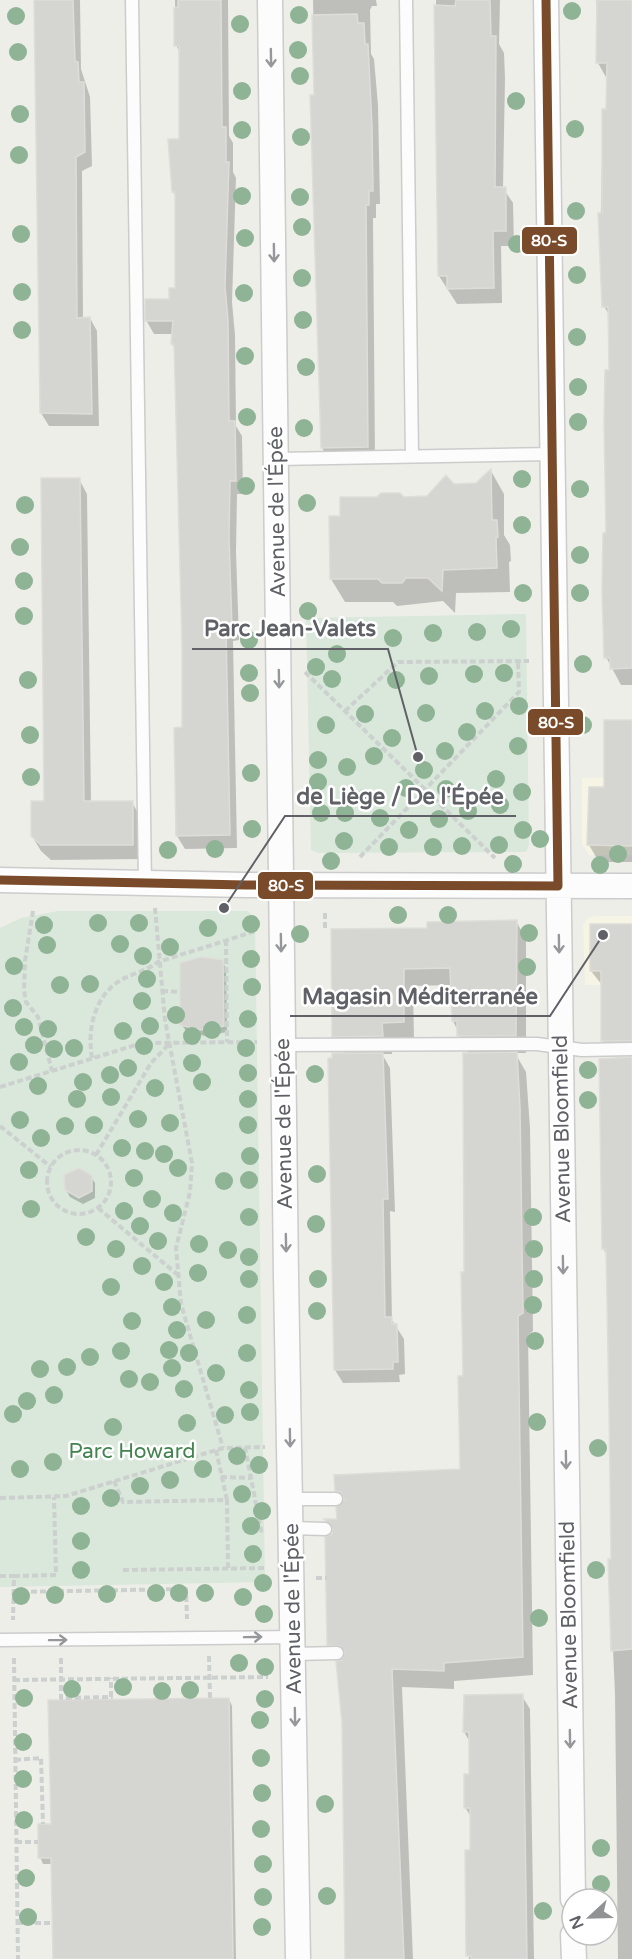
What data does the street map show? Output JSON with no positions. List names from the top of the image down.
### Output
{
  "streets": {
    "street": ["Avenue de l'Épée", "Avenue Bloomfield"]
  },
  "one_way": ["Avenue de l'Épée", "Avenue Bloomfield"],
  "parks": ["Parc Howard"],
  "places": ["Parc Jean-Valets", "de Liège / De l'Épée", "Magasin Méditerranée"],
  "lines": ["transit line 80-S"],
  "north": "left"
}
